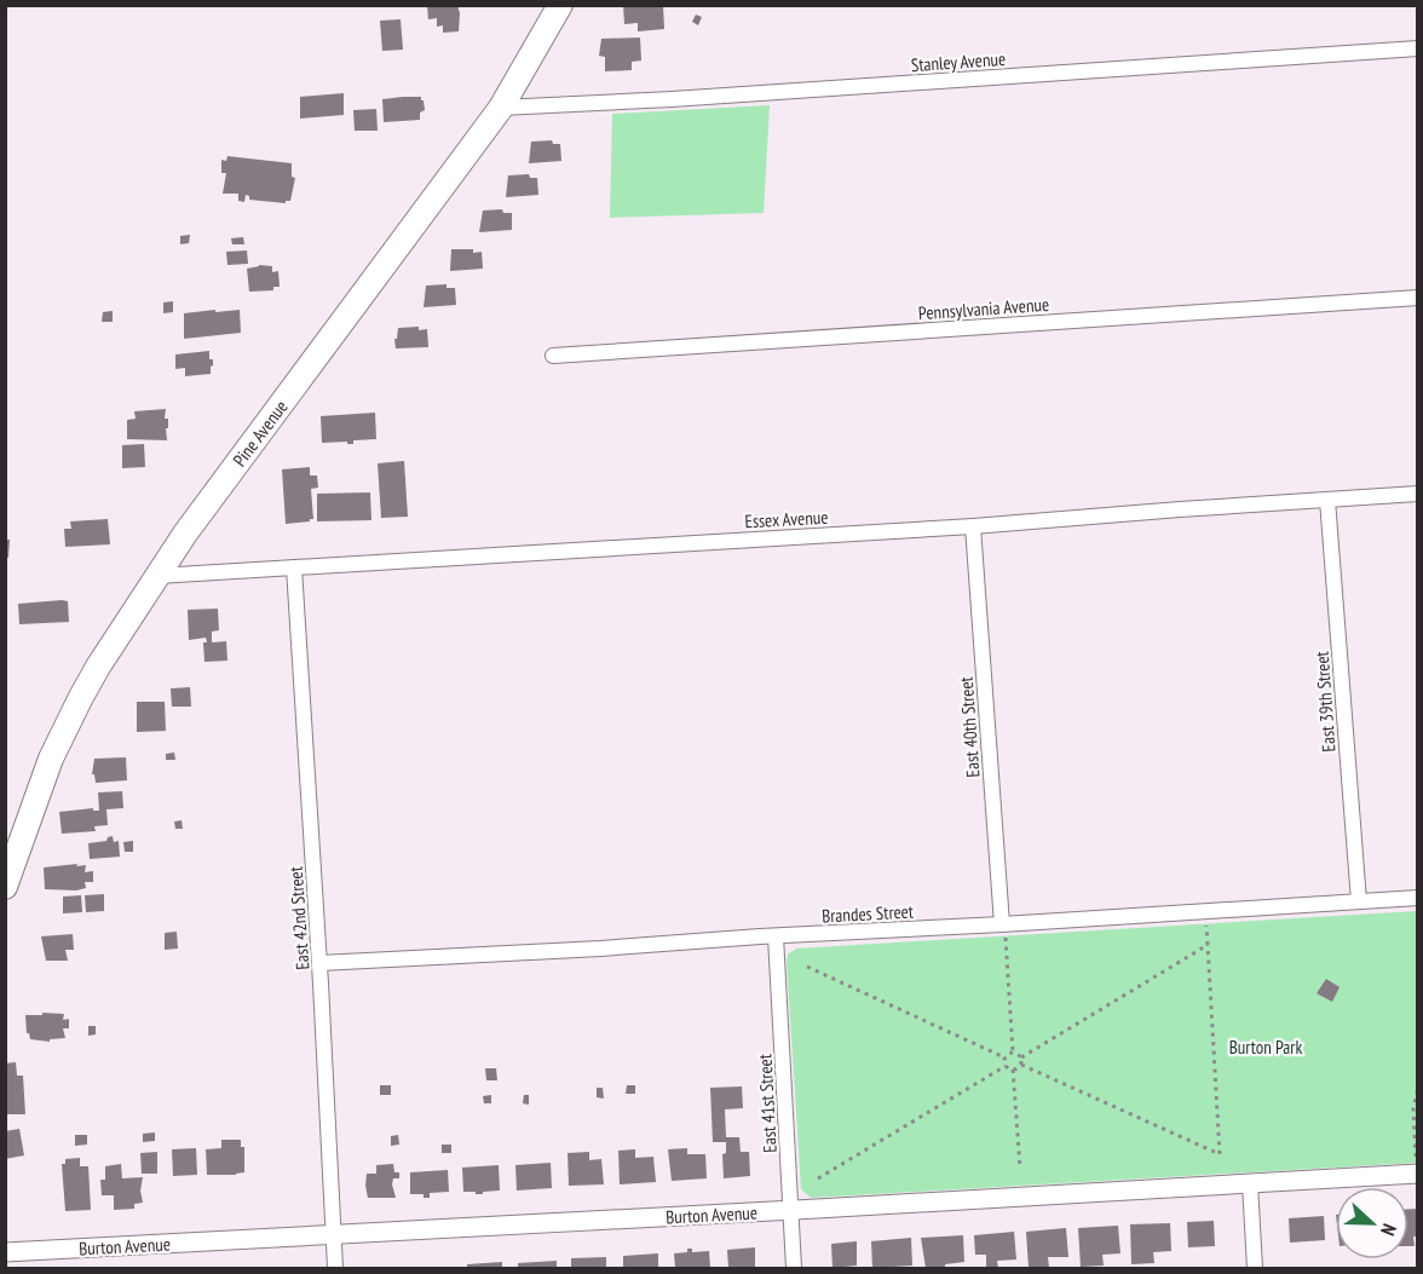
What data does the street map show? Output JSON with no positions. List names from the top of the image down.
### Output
{
  "streets": {
    "main road": ["Pine Avenue"],
    "street": [
      "Stanley Avenue",
      "Pennsylvania Avenue",
      "Essex Avenue",
      "East 39th Street",
      "East 40th Street",
      "Brandes Street",
      "East 42nd Street",
      "East 41st Street",
      "Burton Avenue"
    ]
  },
  "crossings": [
    ["Stanley Avenue", "Pine Avenue"],
    ["Pine Avenue", "Essex Avenue"],
    ["Essex Avenue", "East 39th Street"],
    ["Essex Avenue", "East 40th Street"],
    ["Essex Avenue", "East 42nd Street"],
    ["East 39th Street", "Brandes Street"],
    ["East 40th Street", "Brandes Street"],
    ["Brandes Street", "East 42nd Street"],
    ["Brandes Street", "East 41st Street"],
    ["East 42nd Street", "Burton Avenue"],
    ["East 41st Street", "Burton Avenue"]
  ],
  "parks": ["Burton Park"],
  "north": "right"
}
